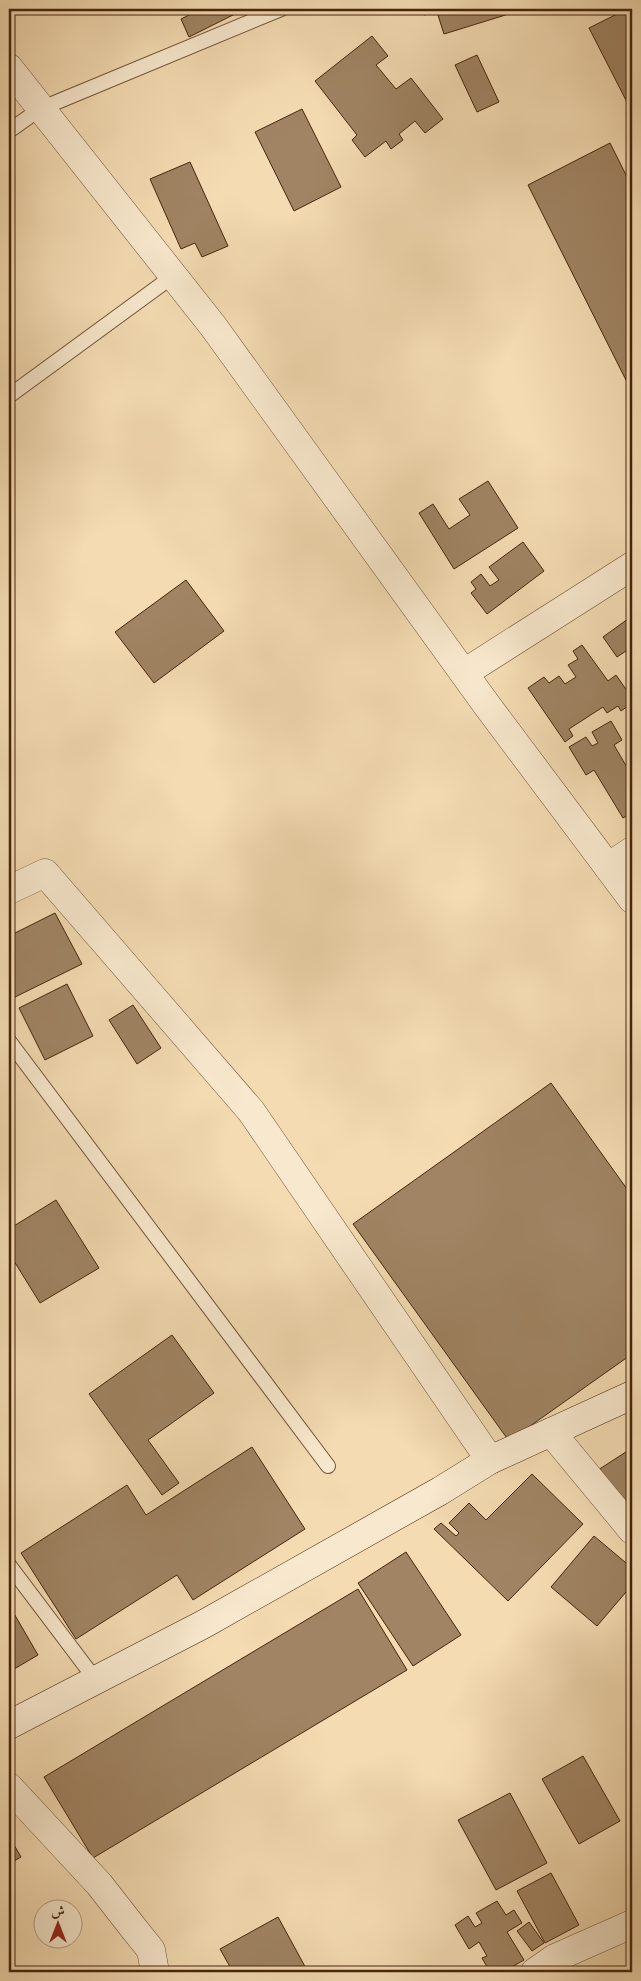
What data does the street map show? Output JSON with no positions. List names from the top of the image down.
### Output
{
  "north": "top"
}
